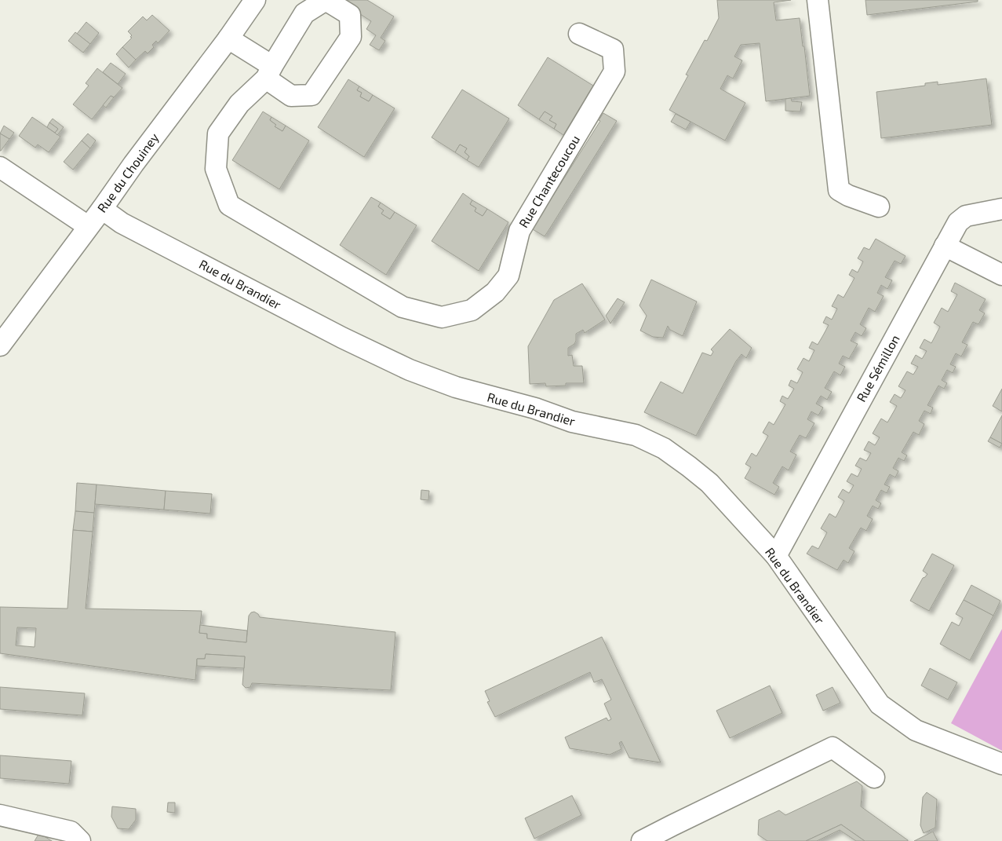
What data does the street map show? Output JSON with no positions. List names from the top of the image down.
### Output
{
  "streets": {
    "street": [
      "Rue du Chouiney",
      "Rue Chantecoucou",
      "Rue du Brandier",
      "Rue Sémillon"
    ]
  },
  "crossings": [
    ["Rue du Chouiney", "Rue Chantecoucou"],
    ["Rue du Chouiney", "Rue du Brandier"],
    ["Rue du Brandier", "Rue Sémillon"]
  ]
}
